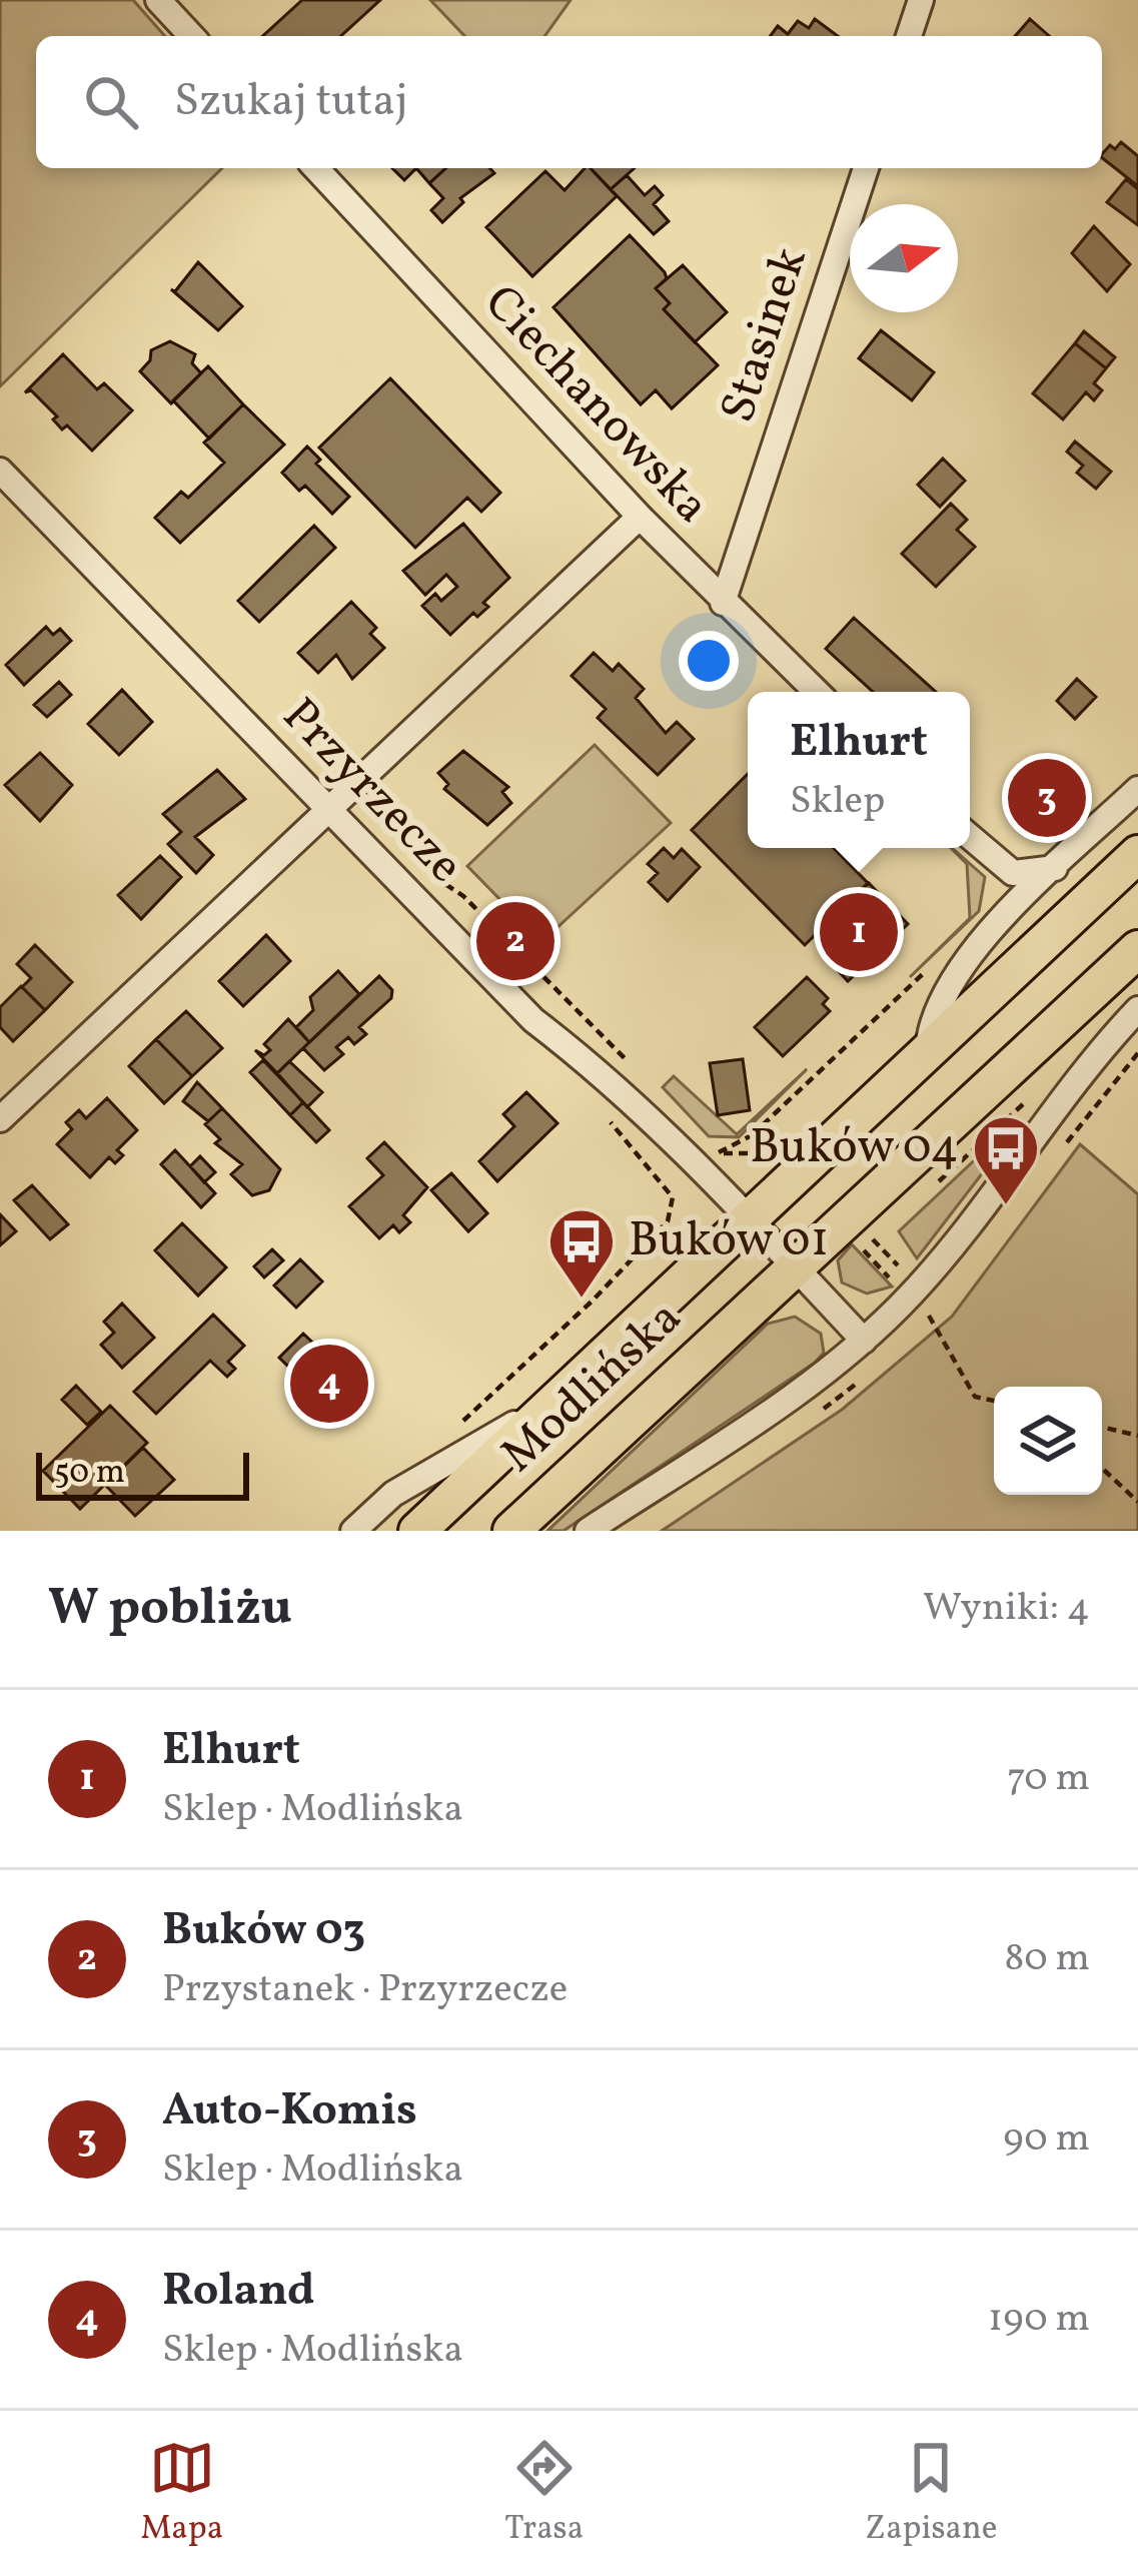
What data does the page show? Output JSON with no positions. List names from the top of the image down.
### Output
{
  "streets": {
    "main road": ["Modlińska"],
    "street": ["Stasinek", "Ciechanowska", "Przyrzecze"]
  },
  "crossings": [
    ["Stasinek", "Ciechanowska"],
    ["Przyrzecze", "Modlińska"]
  ],
  "places": {
    "bus stop": ["Buków 04", "Buków 01"]
  },
  "scale_bar": "50 m",
  "north": "right",
  "page": {
    "search": "Szukaj tutaj",
    "popup": ["Elhurt", "Sklep"],
    "pins": [
      "3",
      "1",
      "2",
      "4"
    ],
    "scale": "50 m",
    "heading": ["W pobliżu", "Wyniki: 4"],
    "list": [
      {
        "mark": "1",
        "name": "Elhurt",
        "note": "Sklep · Modlińska",
        "value": "70 m"
      },
      {
        "mark": "2",
        "name": "Buków 03",
        "note": "Przystanek · Przyrzecze",
        "value": "80 m"
      },
      {
        "mark": "3",
        "name": "Auto-Komis",
        "note": "Sklep · Modlińska",
        "value": "90 m"
      },
      {
        "mark": "4",
        "name": "Roland",
        "note": "Sklep · Modlińska",
        "value": "190 m"
      }
    ],
    "nav": ["Mapa", "Trasa", "Zapisane"]
  }
}
